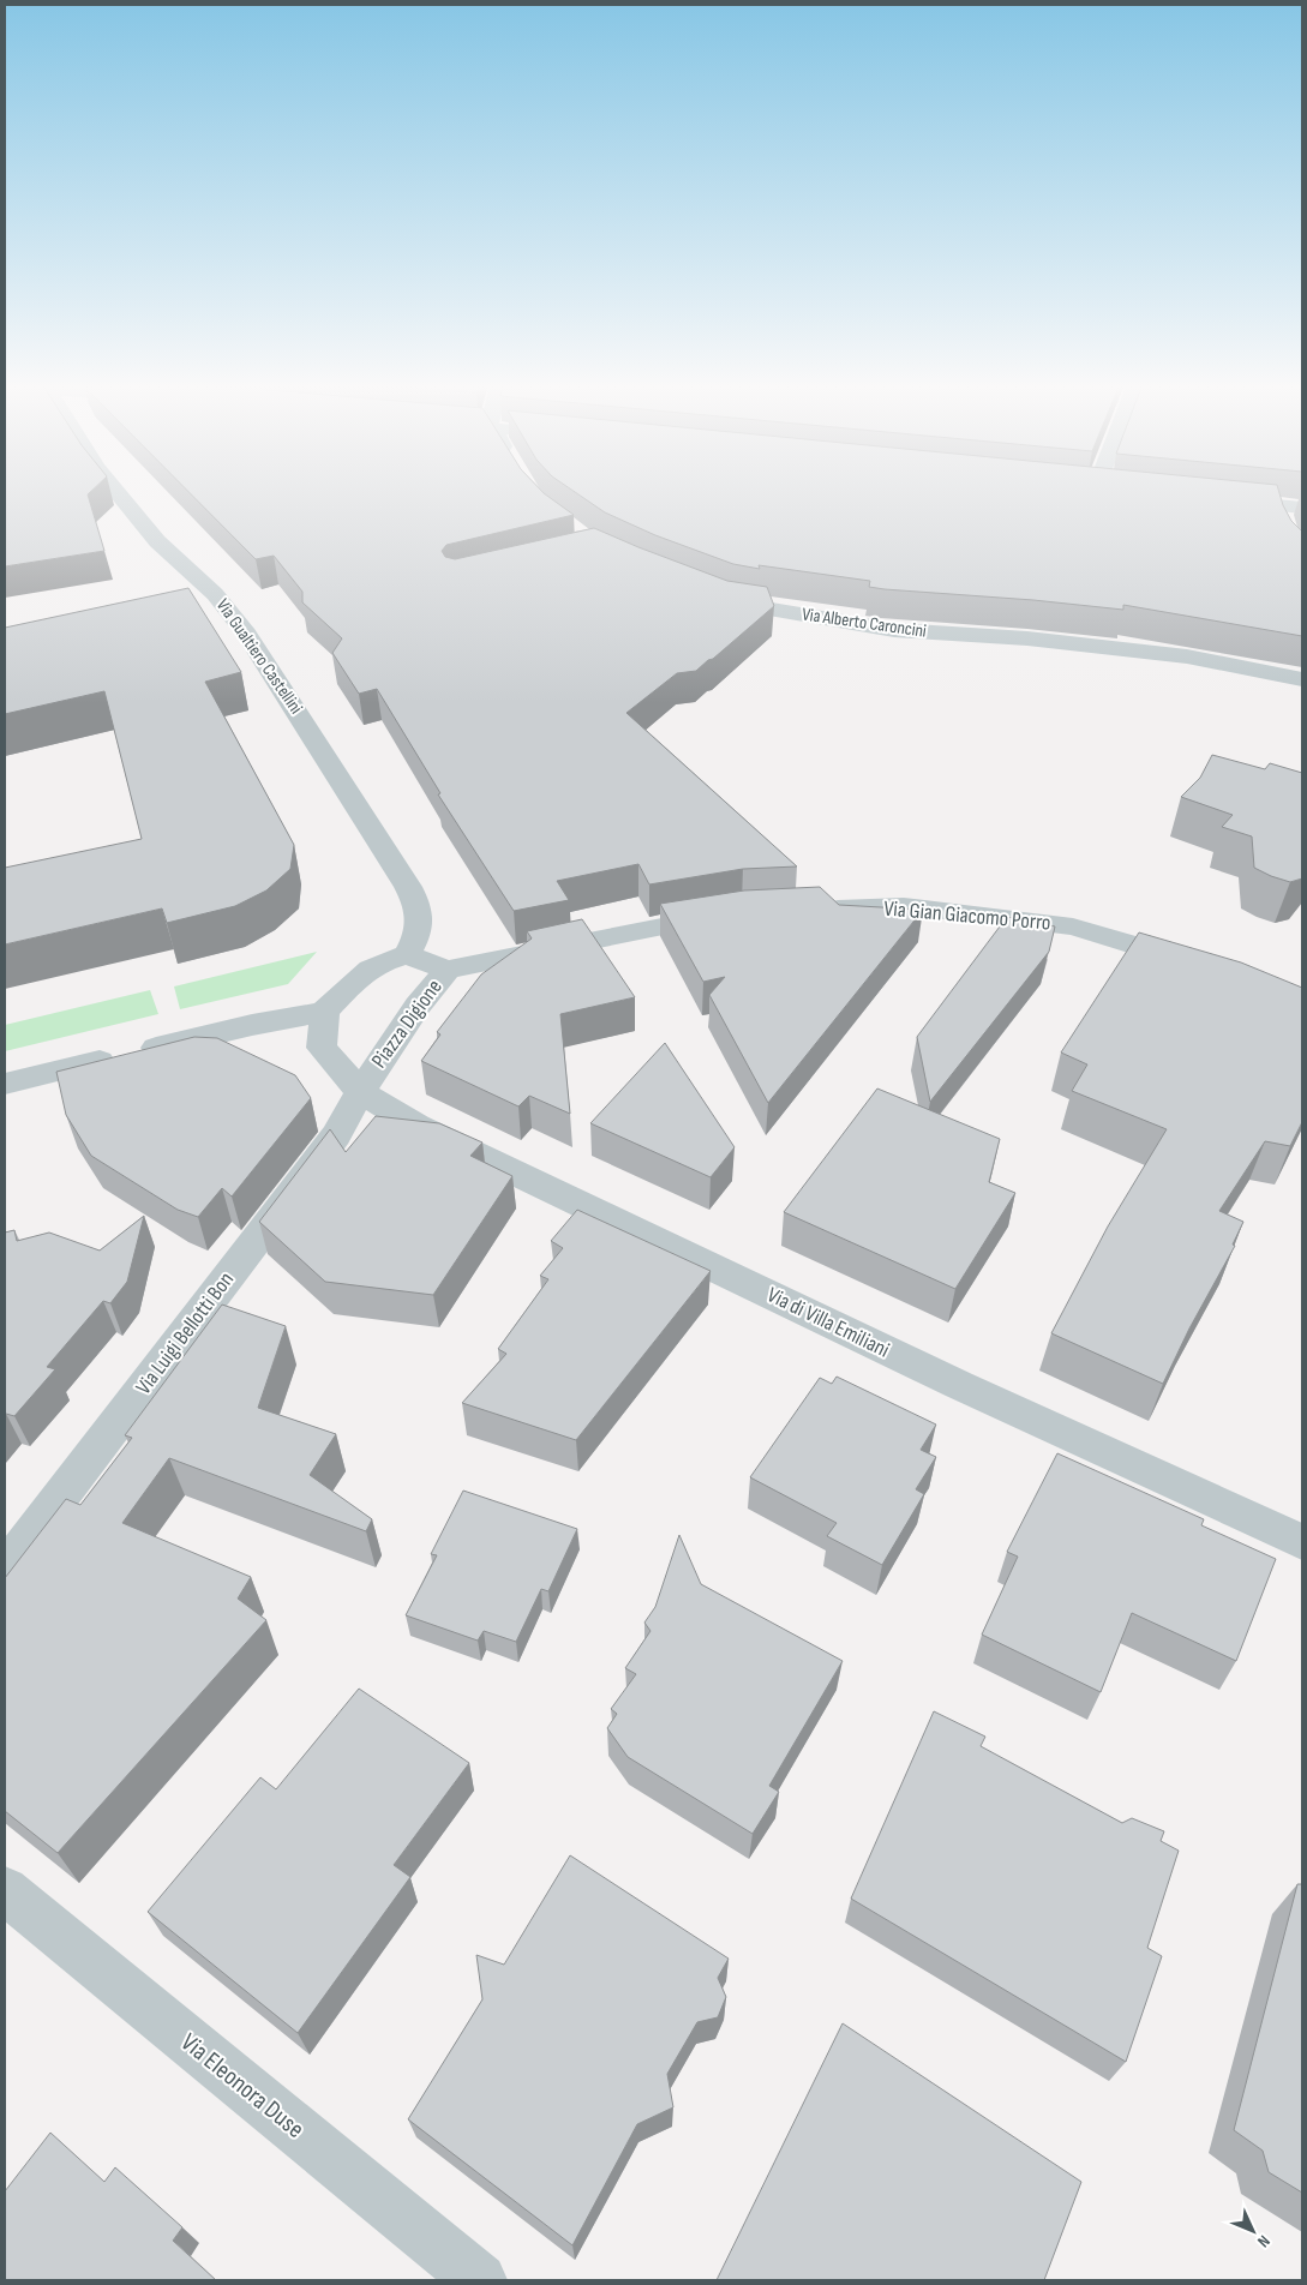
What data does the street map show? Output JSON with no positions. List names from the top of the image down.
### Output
{
  "streets": {
    "street": [
      "Via Alberto Caroncini",
      "Via Gualtiero Castellini",
      "Via Gian Giacomo Porro",
      "Piazza Digione",
      "Via di Villa Emiliani",
      "Via Luigi Bellotti Bon",
      "Via Eleonora Duse"
    ]
  },
  "crossings": [
    ["Via Gualtiero Castellini", "Piazza Digione"],
    ["Piazza Digione", "Via di Villa Emiliani"],
    ["Piazza Digione", "Via Luigi Bellotti Bon"],
    ["Via di Villa Emiliani", "Via Luigi Bellotti Bon"]
  ],
  "north": "bottom right"
}
